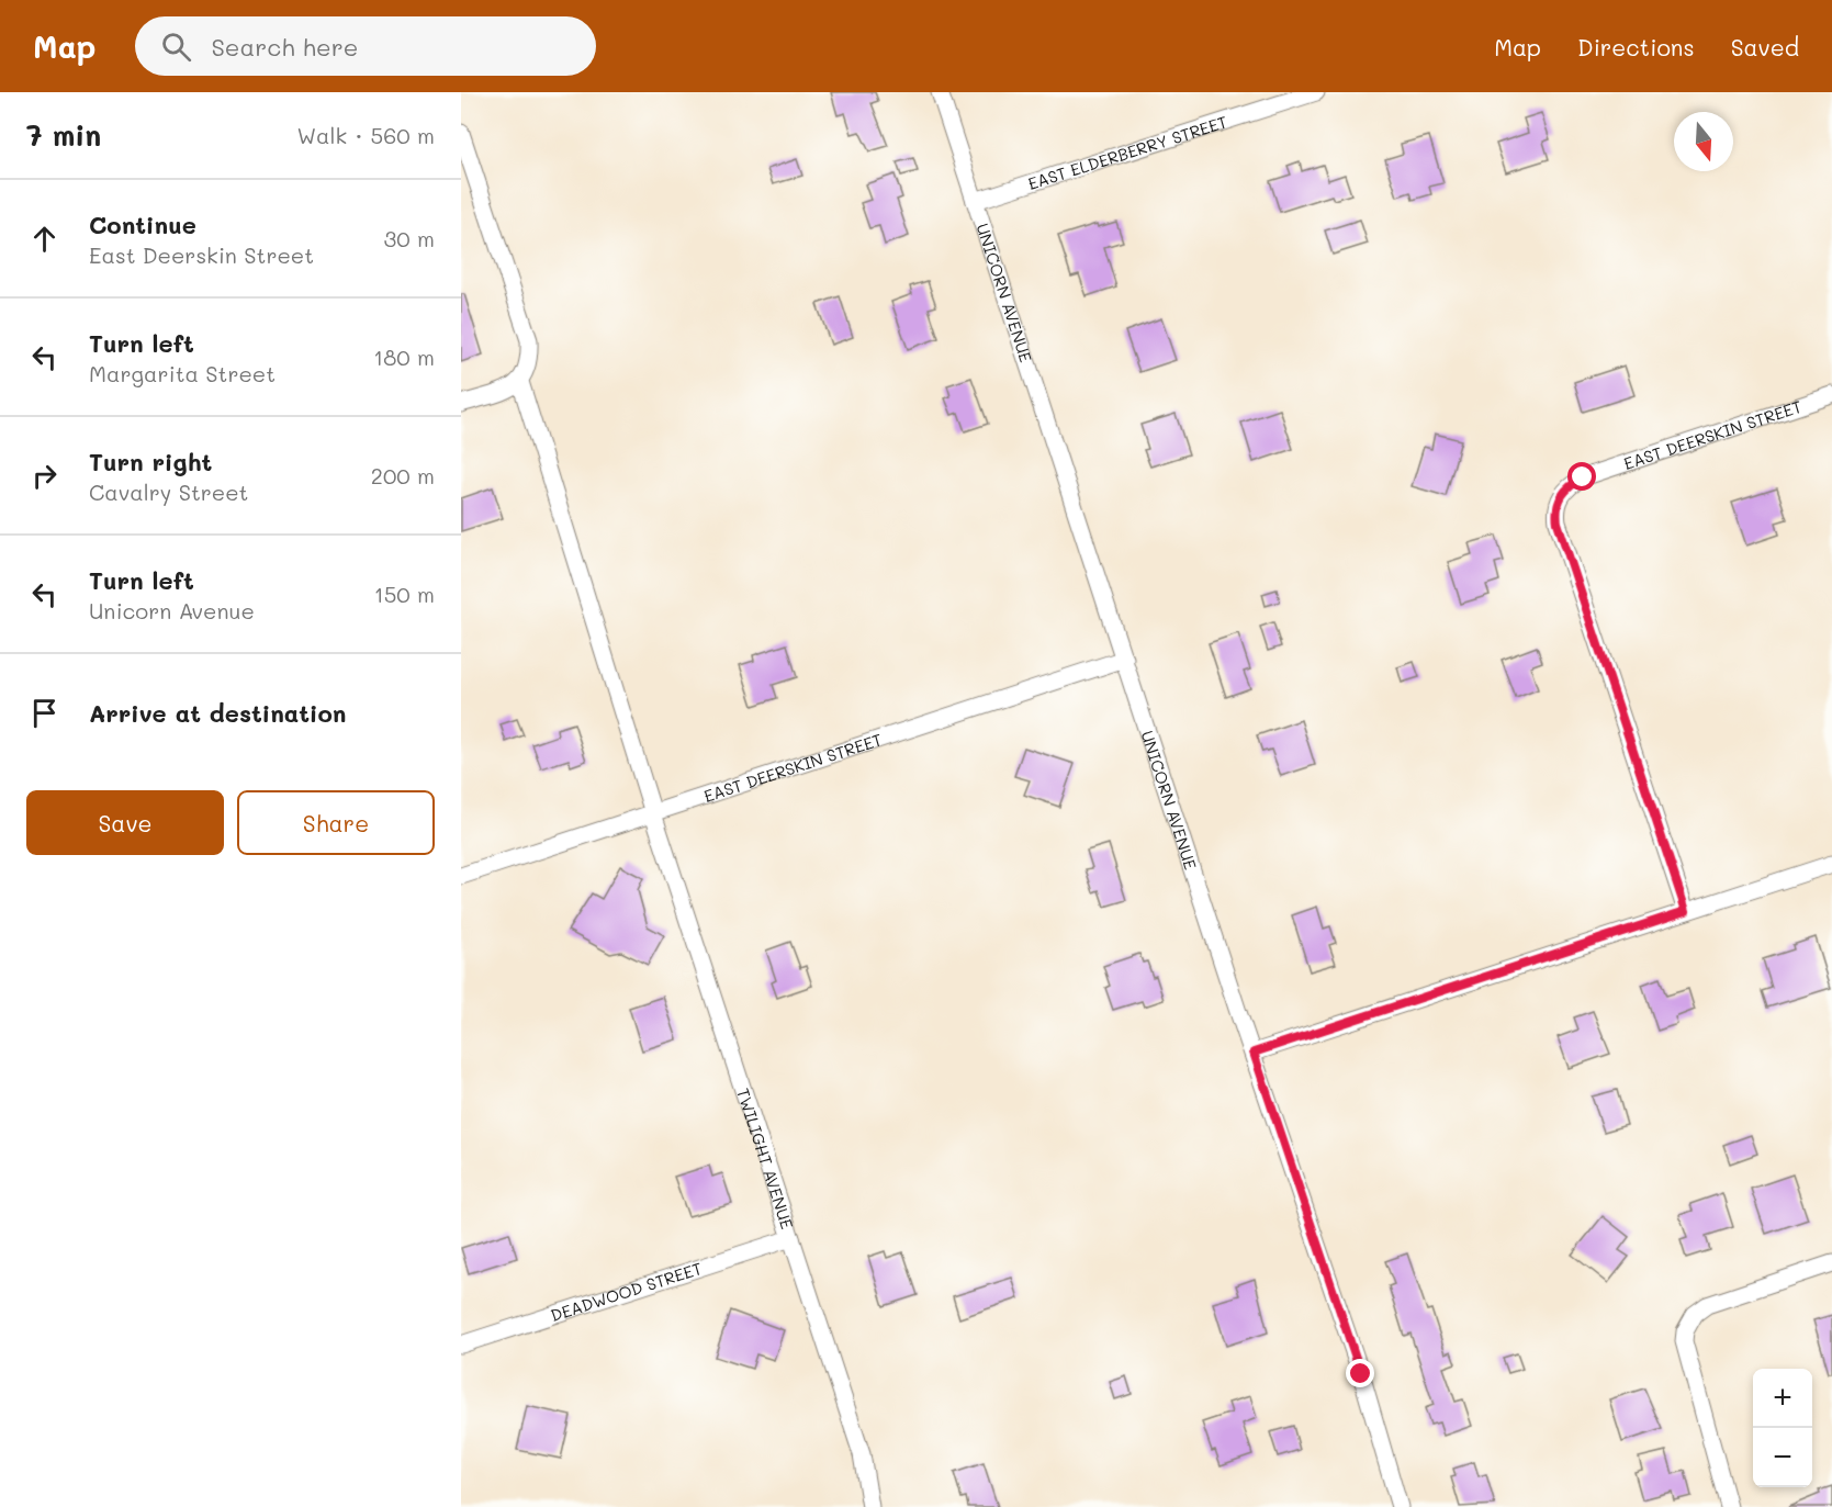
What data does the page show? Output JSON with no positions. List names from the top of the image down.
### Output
{
  "streets": {
    "street": [
      "EAST ELDERBERRY STREET",
      "UNICORN AVENUE",
      "EAST DEERSKIN STREET",
      "TWILIGHT AVENUE",
      "DEADWOOD STREET"
    ]
  },
  "crossings": [
    ["EAST ELDERBERRY STREET", "UNICORN AVENUE"],
    ["UNICORN AVENUE", "EAST DEERSKIN STREET"],
    ["EAST DEERSKIN STREET", "TWILIGHT AVENUE"],
    ["TWILIGHT AVENUE", "DEADWOOD STREET"]
  ],
  "north": "bottom",
  "page": {
    "header": "Map",
    "search": "Search here",
    "nav": ["Map", "Directions", "Saved"],
    "heading": ["7 min", "Walk · 560 m"],
    "list": [
      ["Continue", "East Deerskin Street", "30 m"],
      ["Turn left", "Margarita Street", "180 m"],
      ["Turn right", "Cavalry Street", "200 m"],
      ["Turn left", "Unicorn Avenue", "150 m"],
      "Arrive at destination"
    ],
    "buttons": ["Save", "Share"],
    "map_buttons": ["+", "−"]
  }
}
